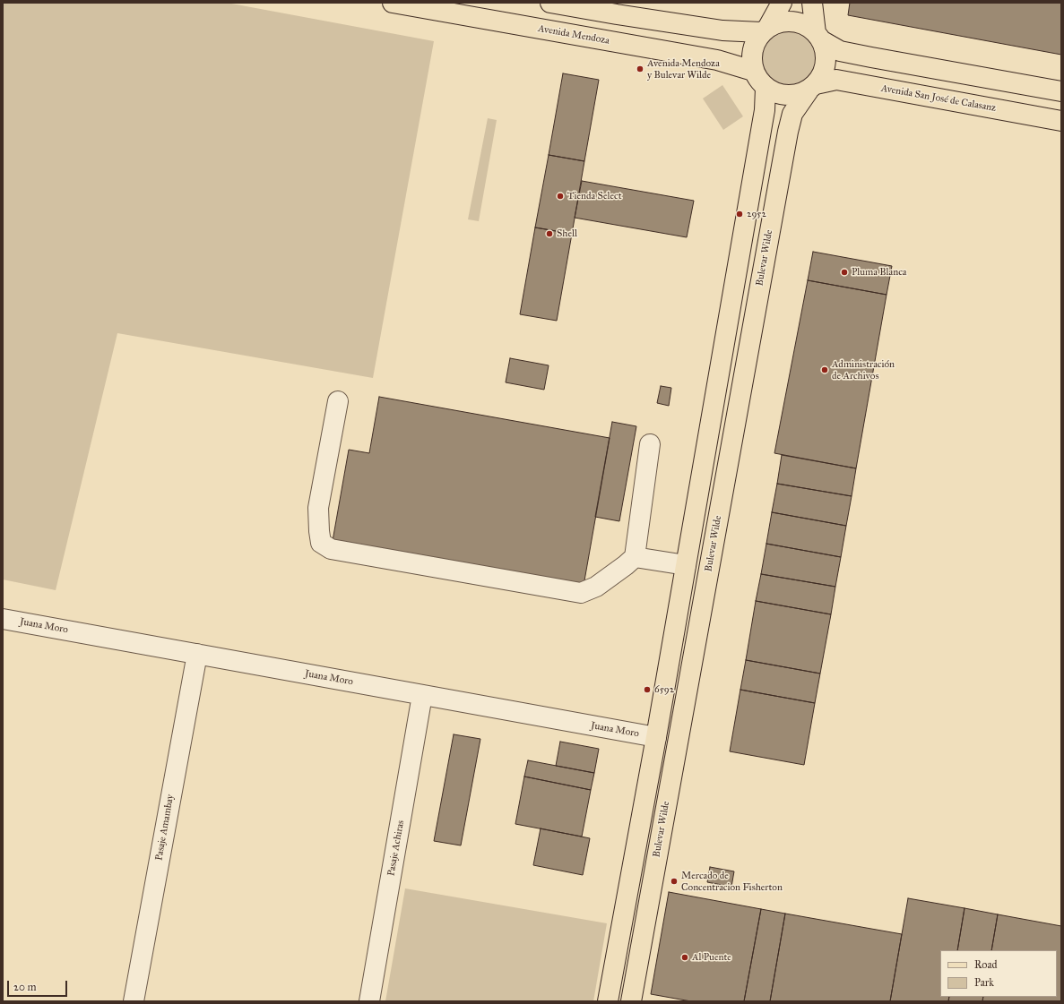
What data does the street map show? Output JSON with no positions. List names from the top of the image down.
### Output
{
  "streets": {
    "main road": ["Avenida Mendoza", "Avenida San José de Calasanz", "Bulevar Wilde"],
    "street": ["Juana Moro", "Pasaje Amambay", "Pasaje Achiras"]
  },
  "crossings": [
    ["Avenida Mendoza", "Avenida San José de Calasanz"],
    ["Avenida Mendoza", "Bulevar Wilde"],
    ["Avenida San José de Calasanz", "Bulevar Wilde"],
    ["Juana Moro", "Pasaje Amambay"],
    ["Juana Moro", "Pasaje Achiras"]
  ],
  "places": [
    "Avenida Mendoza y Bulevar Wilde",
    "Tienda Select",
    "2952",
    "Shell",
    "Pluma Blanca",
    "Administración de Archivos",
    "6592",
    "Mercado de Concentracion Fisherton",
    "Al Puente"
  ],
  "legend": ["Road", "Park"],
  "scale_bar": "20 m"
}
